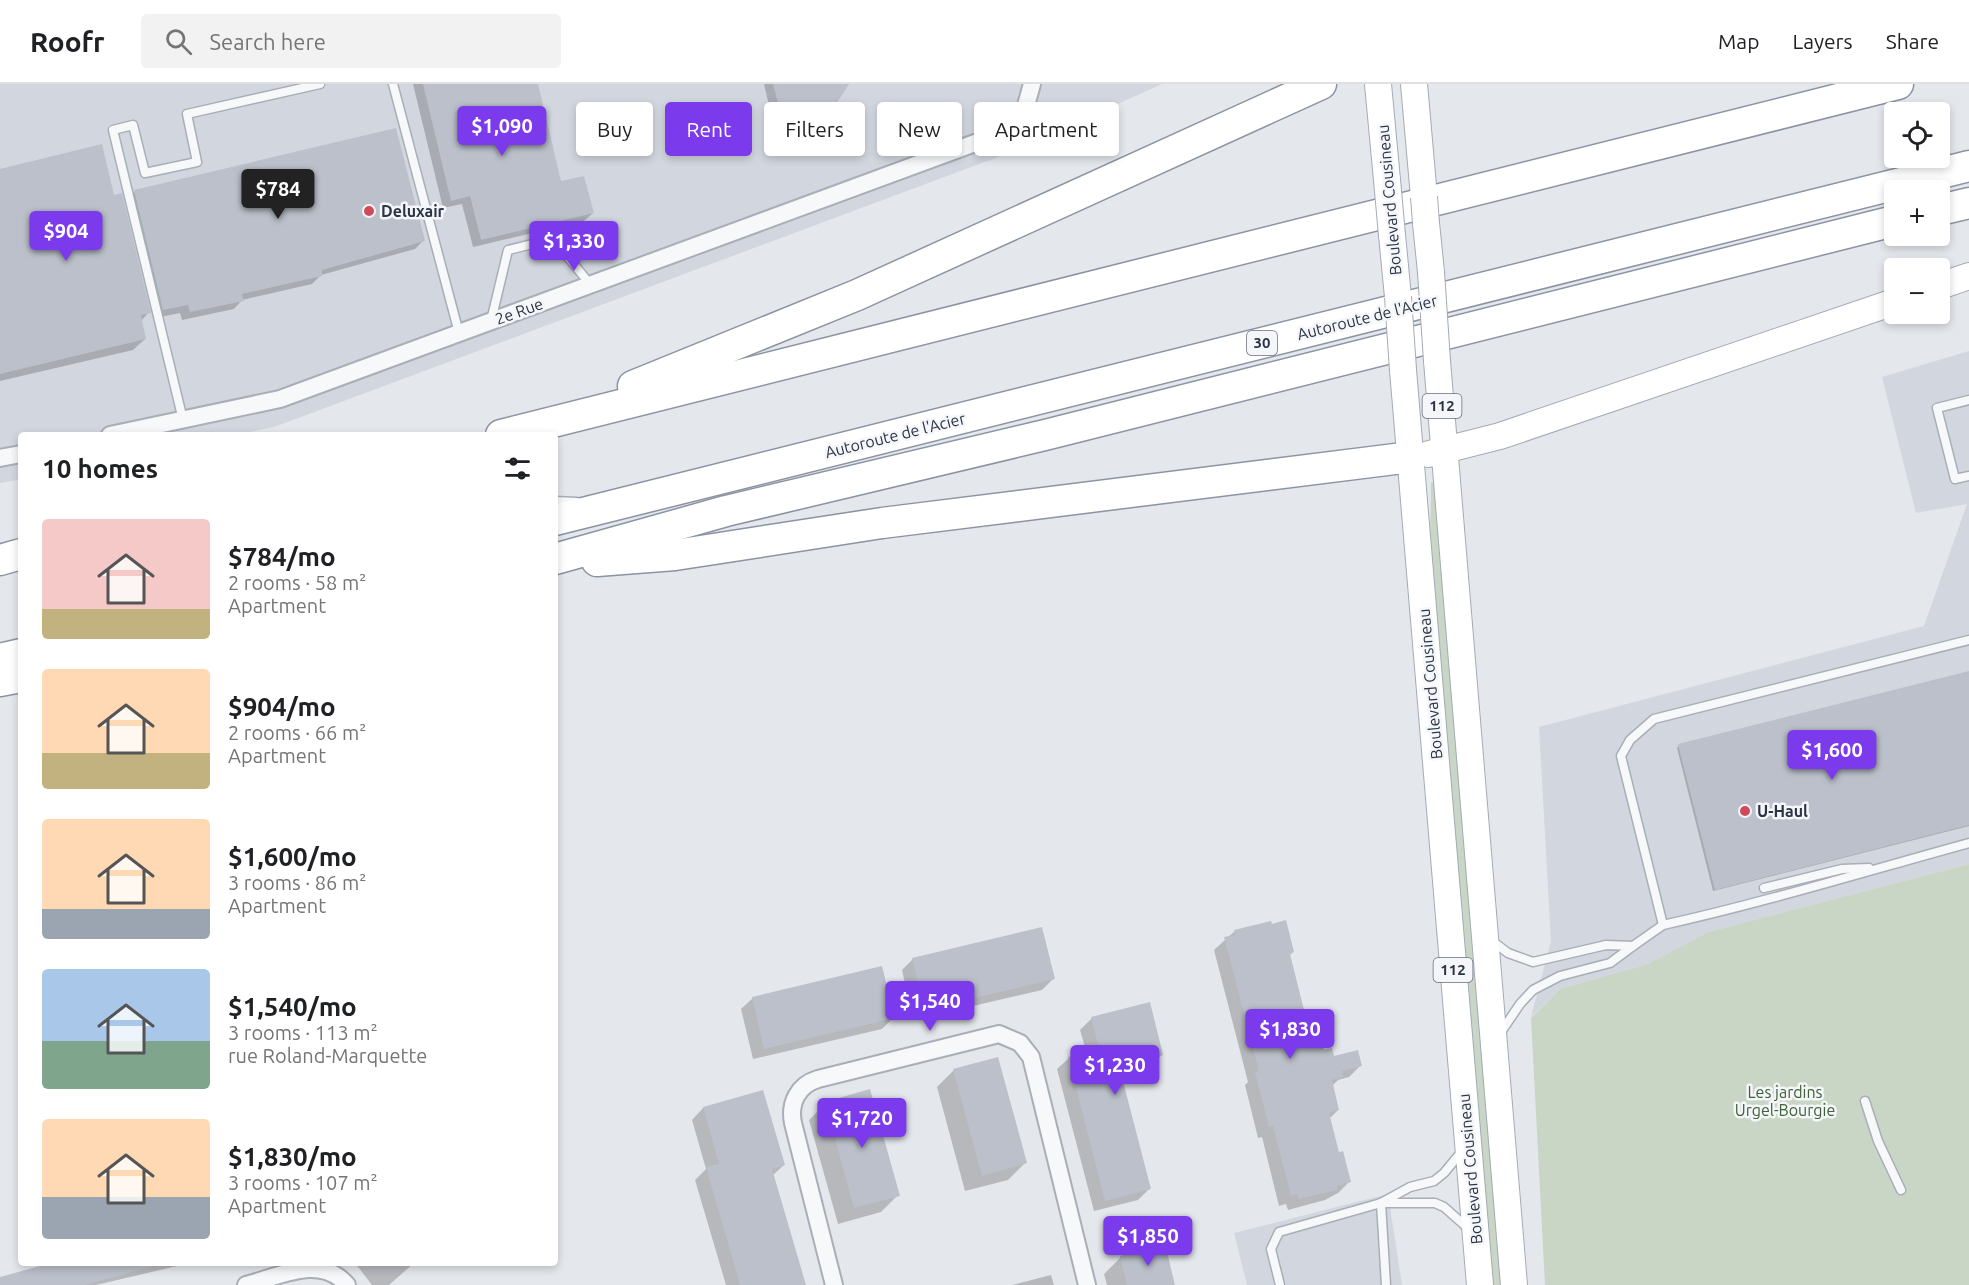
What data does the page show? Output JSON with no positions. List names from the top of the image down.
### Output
{
  "streets": {
    "highway": ["Autoroute de l'Acier", "30"],
    "main road": ["Boulevard Cousineau", "112"],
    "street": ["2e Rue"]
  },
  "parks": ["Les jardins Urgel-Bourgie"],
  "places": ["Deluxair", "U-Haul"],
  "page": {
    "header": "Roofr",
    "search": "Search here",
    "nav": ["Map", "Layers", "Share"],
    "map_buttons": ["+", "−"],
    "chip": [
      "Buy",
      "Rent",
      "Filters",
      "New",
      "Apartment"
    ],
    "price": [
      "$1,090",
      "$784",
      "$904",
      "$1,330",
      "$1,600",
      "$1,540",
      "$1,830",
      "$1,230",
      "$1,720",
      "$1,850"
    ],
    "heading": "10 homes",
    "list": [
      {
        "name": "$784/mo",
        "note": "2 rooms · 58 m² · Apartment"
      },
      {
        "name": "$904/mo",
        "note": "2 rooms · 66 m² · Apartment"
      },
      {
        "name": "$1,600/mo",
        "note": "3 rooms · 86 m² · Apartment"
      },
      {
        "name": "$1,540/mo",
        "note": "3 rooms · 113 m² · rue Roland-Marquette"
      },
      {
        "name": "$1,830/mo",
        "note": "3 rooms · 107 m² · Apartment"
      }
    ]
  }
}
